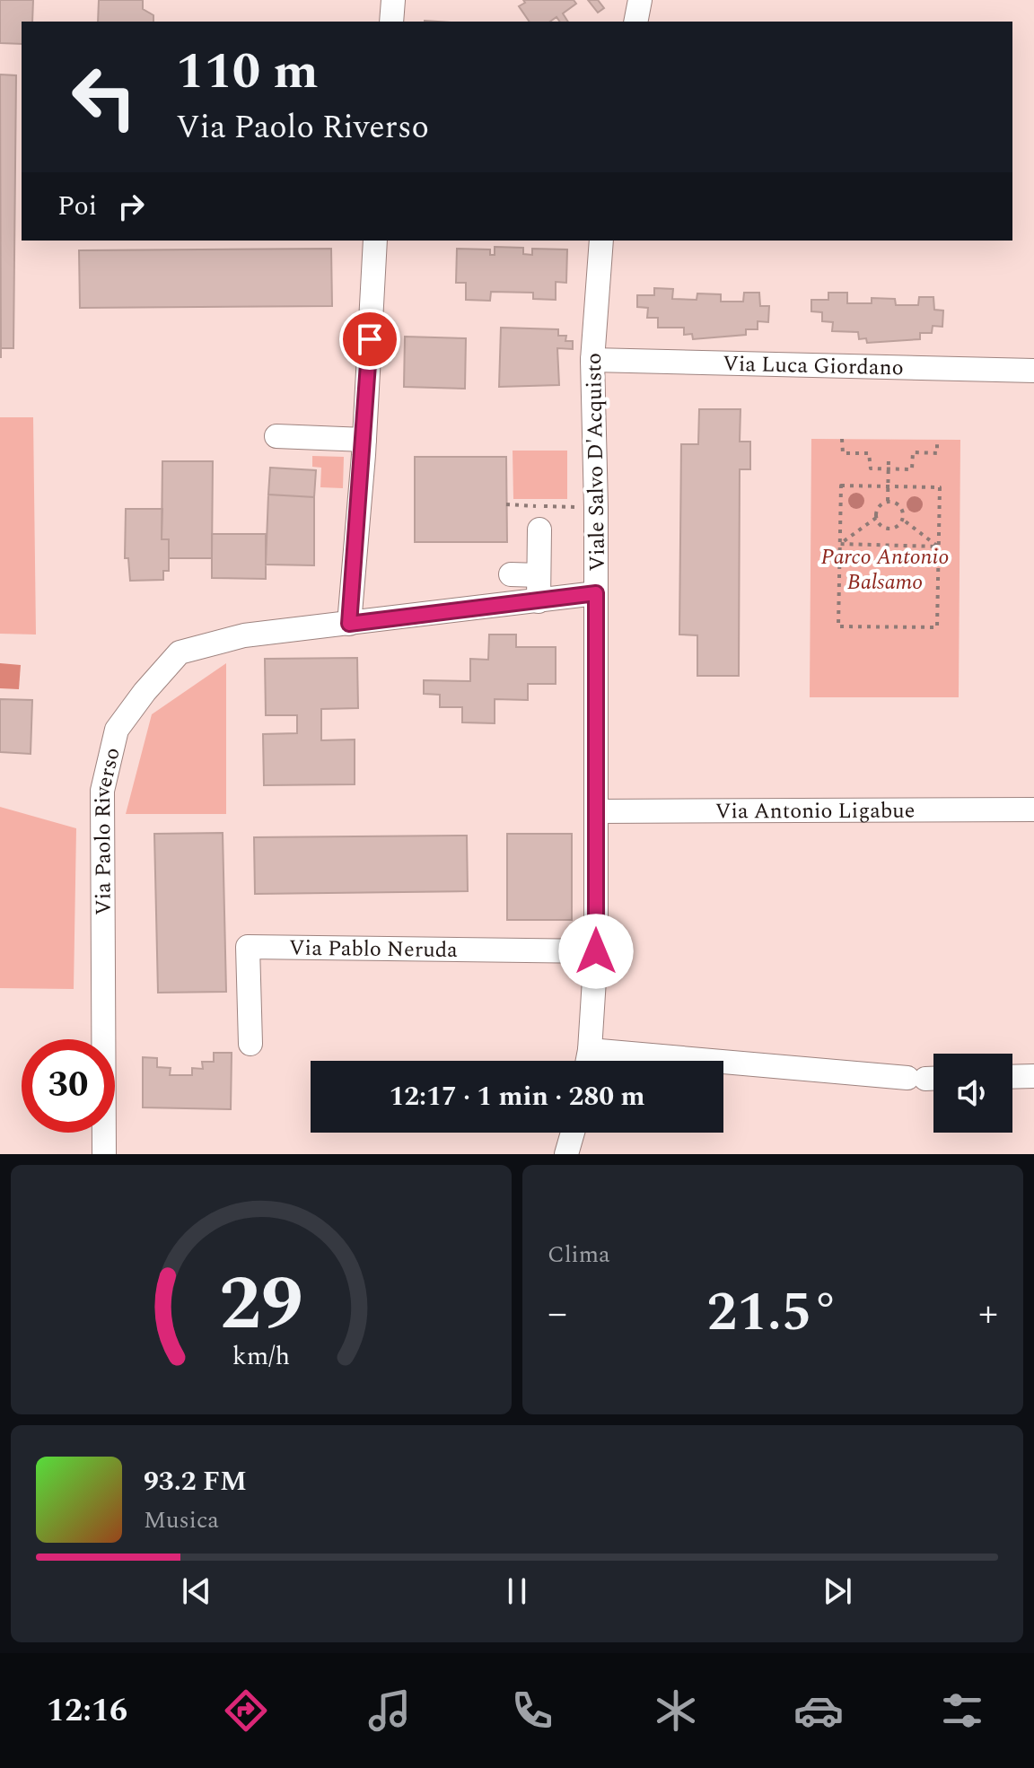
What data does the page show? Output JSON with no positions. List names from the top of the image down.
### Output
{
  "streets": {
    "street": [
      "Via Luca Giordano",
      "Viale Salvo D'Acquisto",
      "Via Antonio Ligabue",
      "Via Paolo Riverso",
      "Via Pablo Neruda"
    ]
  },
  "crossings": [
    ["Via Luca Giordano", "Viale Salvo D'Acquisto"],
    ["Viale Salvo D'Acquisto", "Via Antonio Ligabue"],
    ["Viale Salvo D'Acquisto", "Via Paolo Riverso"],
    ["Viale Salvo D'Acquisto", "Via Pablo Neruda"]
  ],
  "parks": ["Parco Antonio Balsamo"],
  "page": {
    "turn": ["110 m", "Via Paolo Riverso"],
    "then": "Poi",
    "limit": "30",
    "trip": "12:17 · 1 min · 280 m",
    "tile": "Clima",
    "heat": ["−", "21.5°", "+"],
    "song": ["93.2 FM", "Musica"],
    "tabs": "12:16",
    "gauge": ["29", "km/h"]
  }
}
